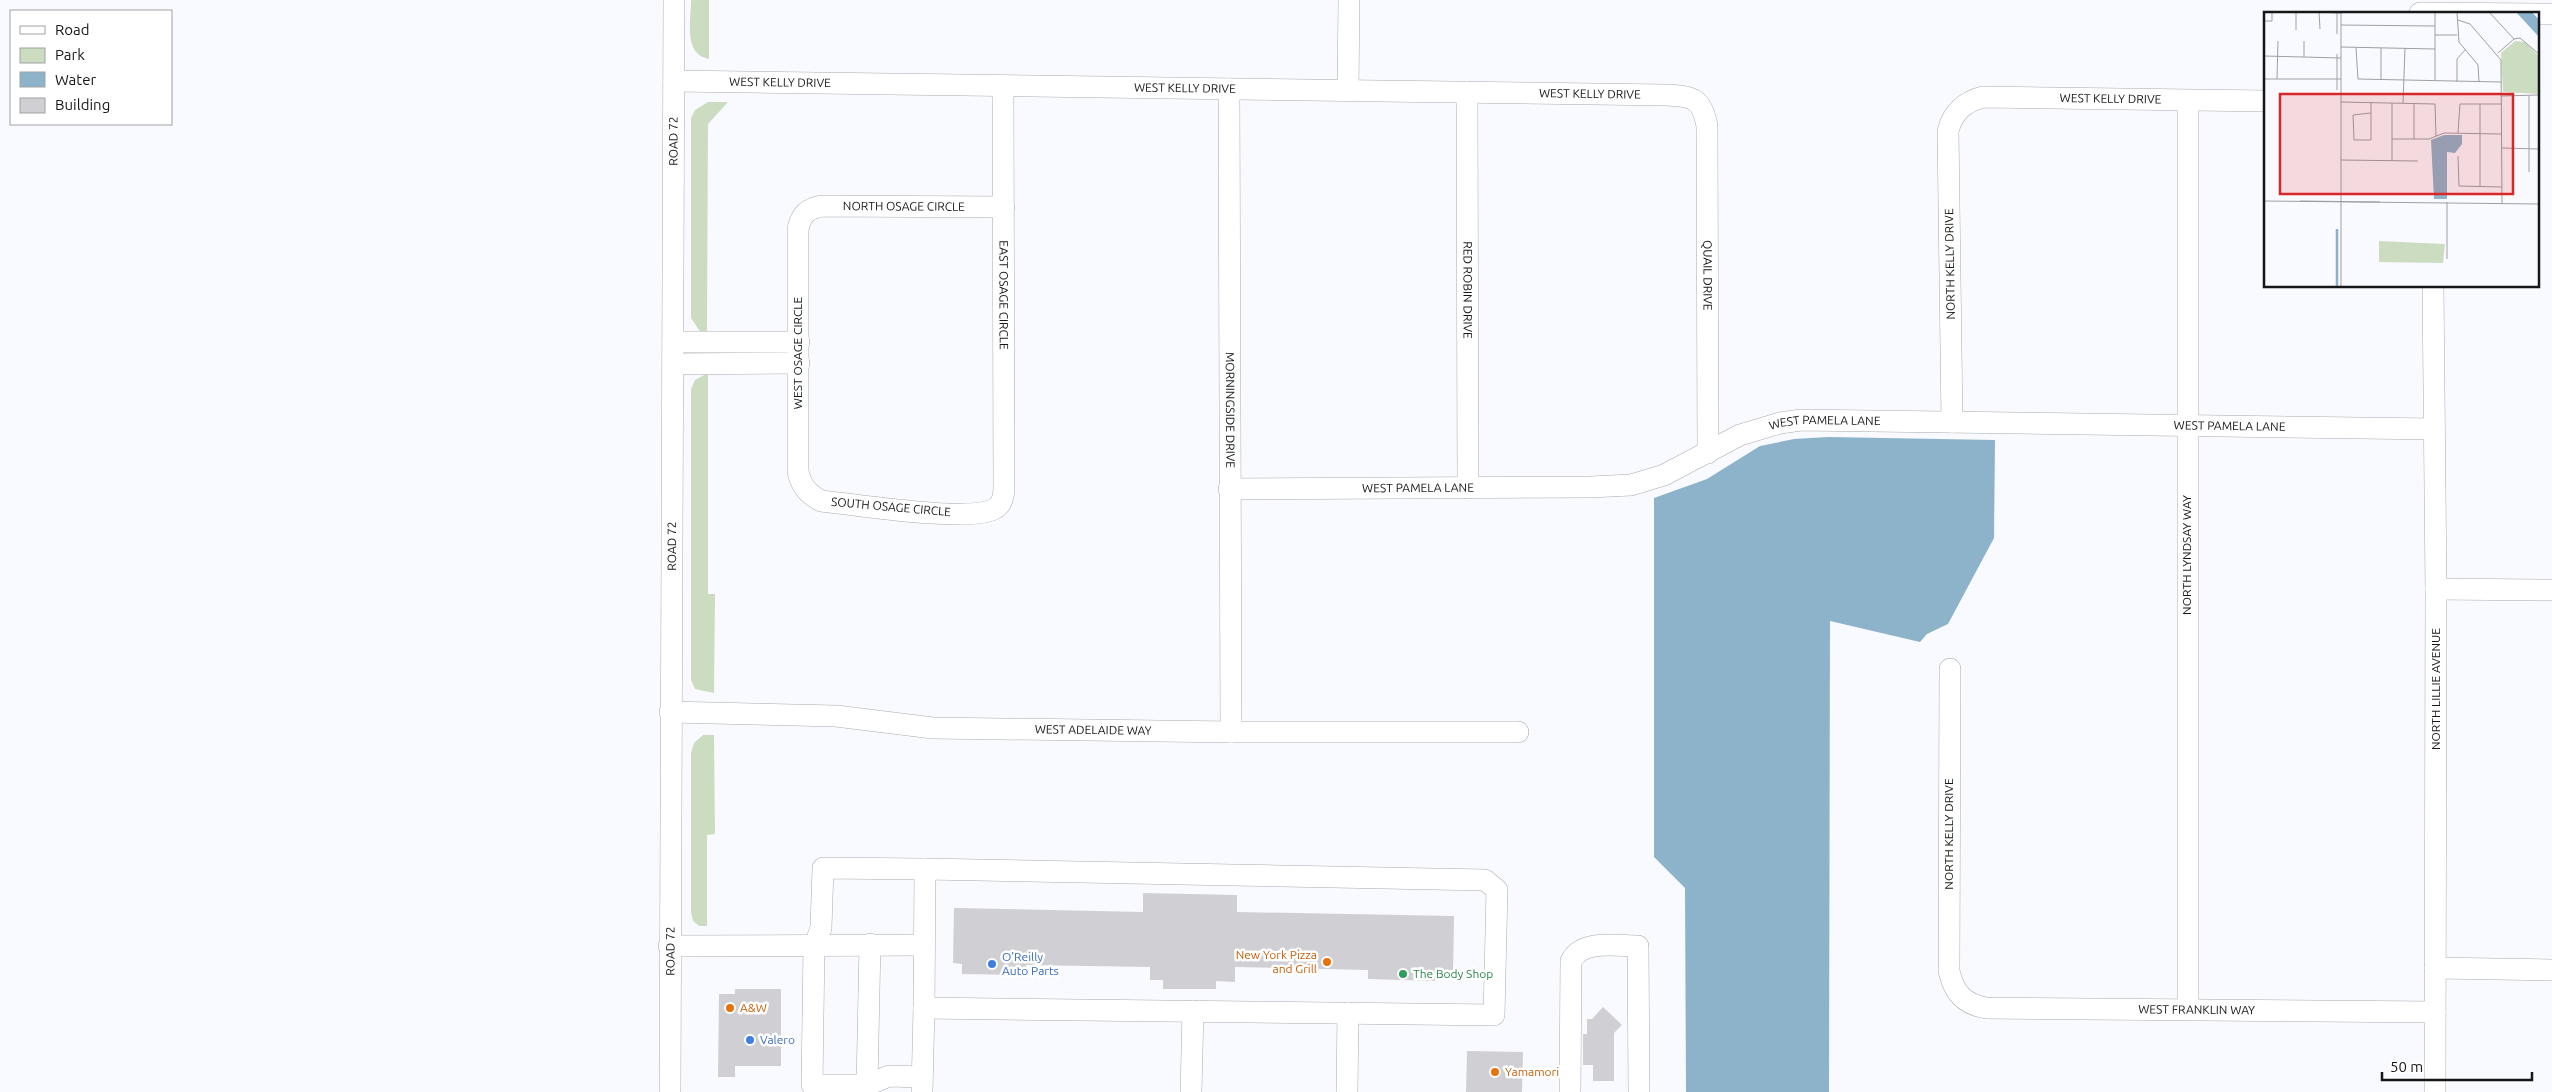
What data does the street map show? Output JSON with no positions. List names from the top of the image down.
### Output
{
  "streets": {
    "street": [
      "WEST KELLY DRIVE",
      "ROAD 72",
      "NORTH OSAGE CIRCLE",
      "NORTH KELLY DRIVE",
      "QUAIL DRIVE",
      "RED ROBIN DRIVE",
      "EAST OSAGE CIRCLE",
      "WEST OSAGE CIRCLE",
      "MORNINGSIDE DRIVE",
      "WEST PAMELA LANE",
      "SOUTH OSAGE CIRCLE",
      "NORTH LYNDSAY WAY",
      "NORTH LILLIE AVENUE",
      "WEST ADELAIDE WAY",
      "WEST FRANKLIN WAY"
    ]
  },
  "crossings": [
    ["WEST KELLY DRIVE", "ROAD 72"],
    ["WEST KELLY DRIVE", "NORTH KELLY DRIVE"],
    ["WEST KELLY DRIVE", "QUAIL DRIVE"],
    ["WEST KELLY DRIVE", "RED ROBIN DRIVE"],
    ["WEST KELLY DRIVE", "EAST OSAGE CIRCLE"],
    ["WEST KELLY DRIVE", "MORNINGSIDE DRIVE"],
    ["WEST KELLY DRIVE", "NORTH LYNDSAY WAY"],
    ["ROAD 72", "WEST ADELAIDE WAY"],
    ["NORTH OSAGE CIRCLE", "EAST OSAGE CIRCLE"],
    ["NORTH OSAGE CIRCLE", "WEST OSAGE CIRCLE"],
    ["NORTH KELLY DRIVE", "WEST PAMELA LANE"],
    ["NORTH KELLY DRIVE", "WEST FRANKLIN WAY"],
    ["QUAIL DRIVE", "WEST PAMELA LANE"],
    ["RED ROBIN DRIVE", "WEST PAMELA LANE"],
    ["EAST OSAGE CIRCLE", "SOUTH OSAGE CIRCLE"],
    ["WEST OSAGE CIRCLE", "SOUTH OSAGE CIRCLE"],
    ["MORNINGSIDE DRIVE", "WEST PAMELA LANE"],
    ["MORNINGSIDE DRIVE", "WEST ADELAIDE WAY"],
    ["WEST PAMELA LANE", "NORTH LYNDSAY WAY"],
    ["WEST PAMELA LANE", "NORTH LILLIE AVENUE"],
    ["NORTH LYNDSAY WAY", "WEST FRANKLIN WAY"],
    ["NORTH LILLIE AVENUE", "WEST FRANKLIN WAY"]
  ],
  "places": [
    "New York Pizza and Grill",
    "O'Reilly Auto Parts",
    "The Body Shop",
    "A&W",
    "Valero",
    "Yamamori"
  ],
  "legend": [
    "Road",
    "Park",
    "Water",
    "Building"
  ],
  "scale_bar": "50 m"
}
